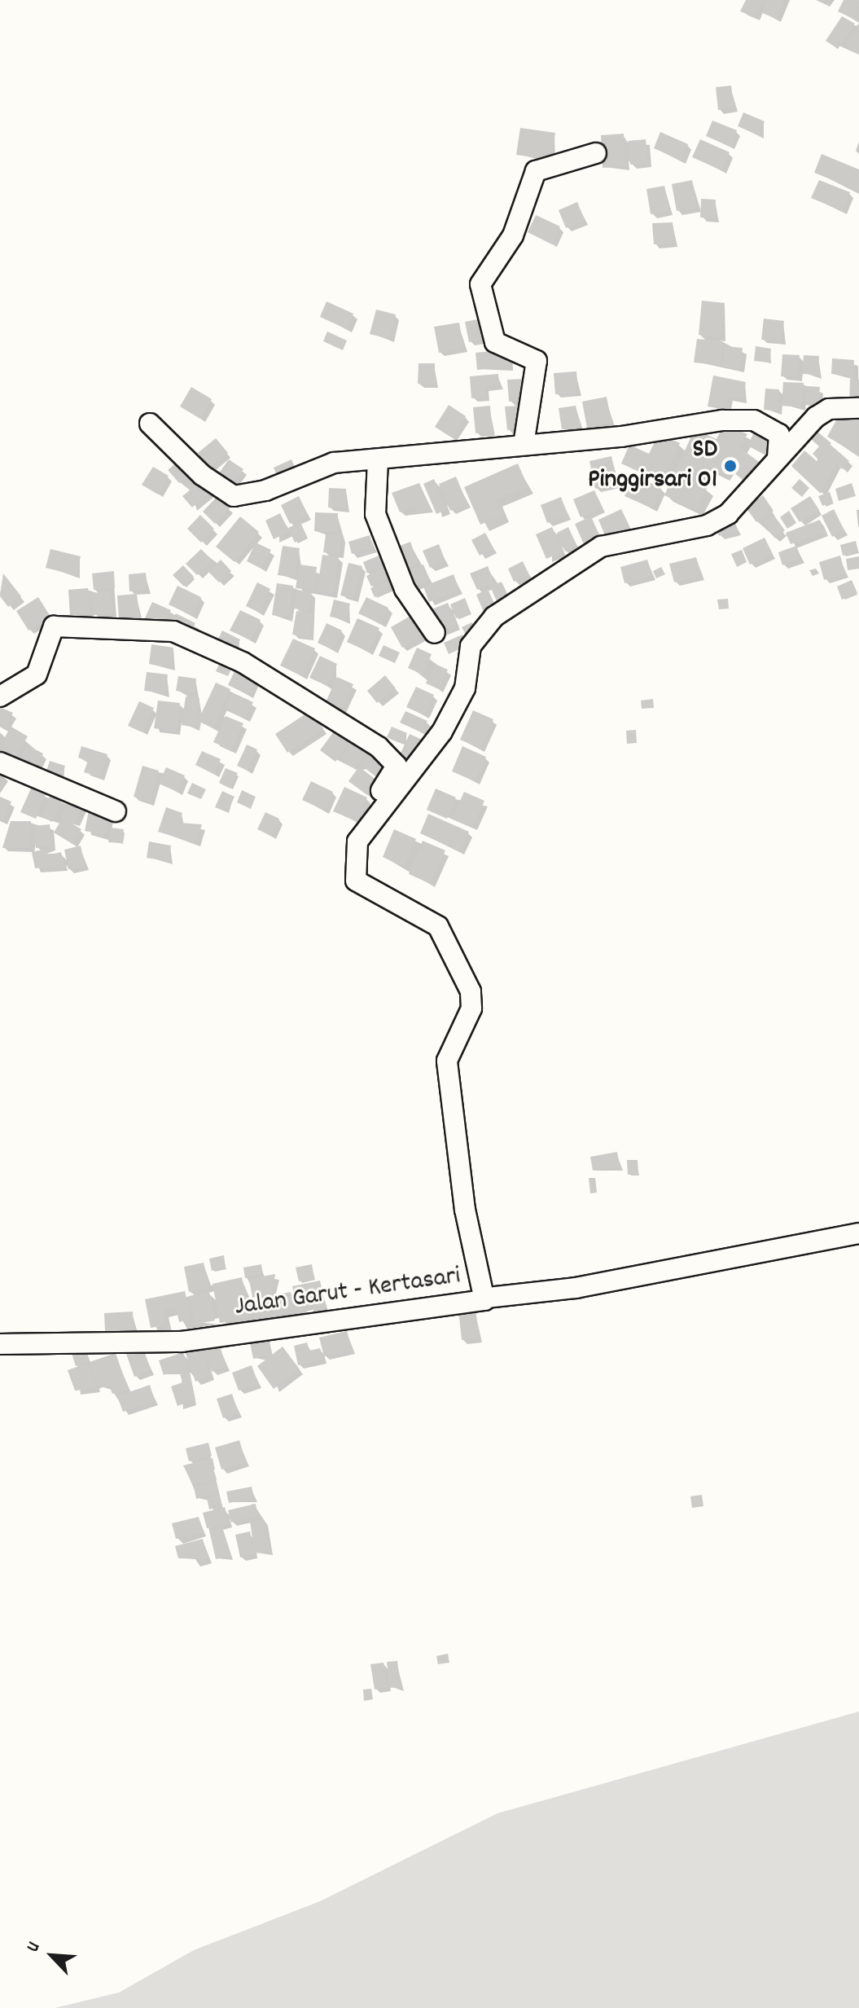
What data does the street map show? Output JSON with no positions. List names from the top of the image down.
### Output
{
  "streets": {
    "street": ["Jalan Garut - Kertasari"]
  },
  "places": ["SD Pinggirsari 01"],
  "north": "top left"
}
